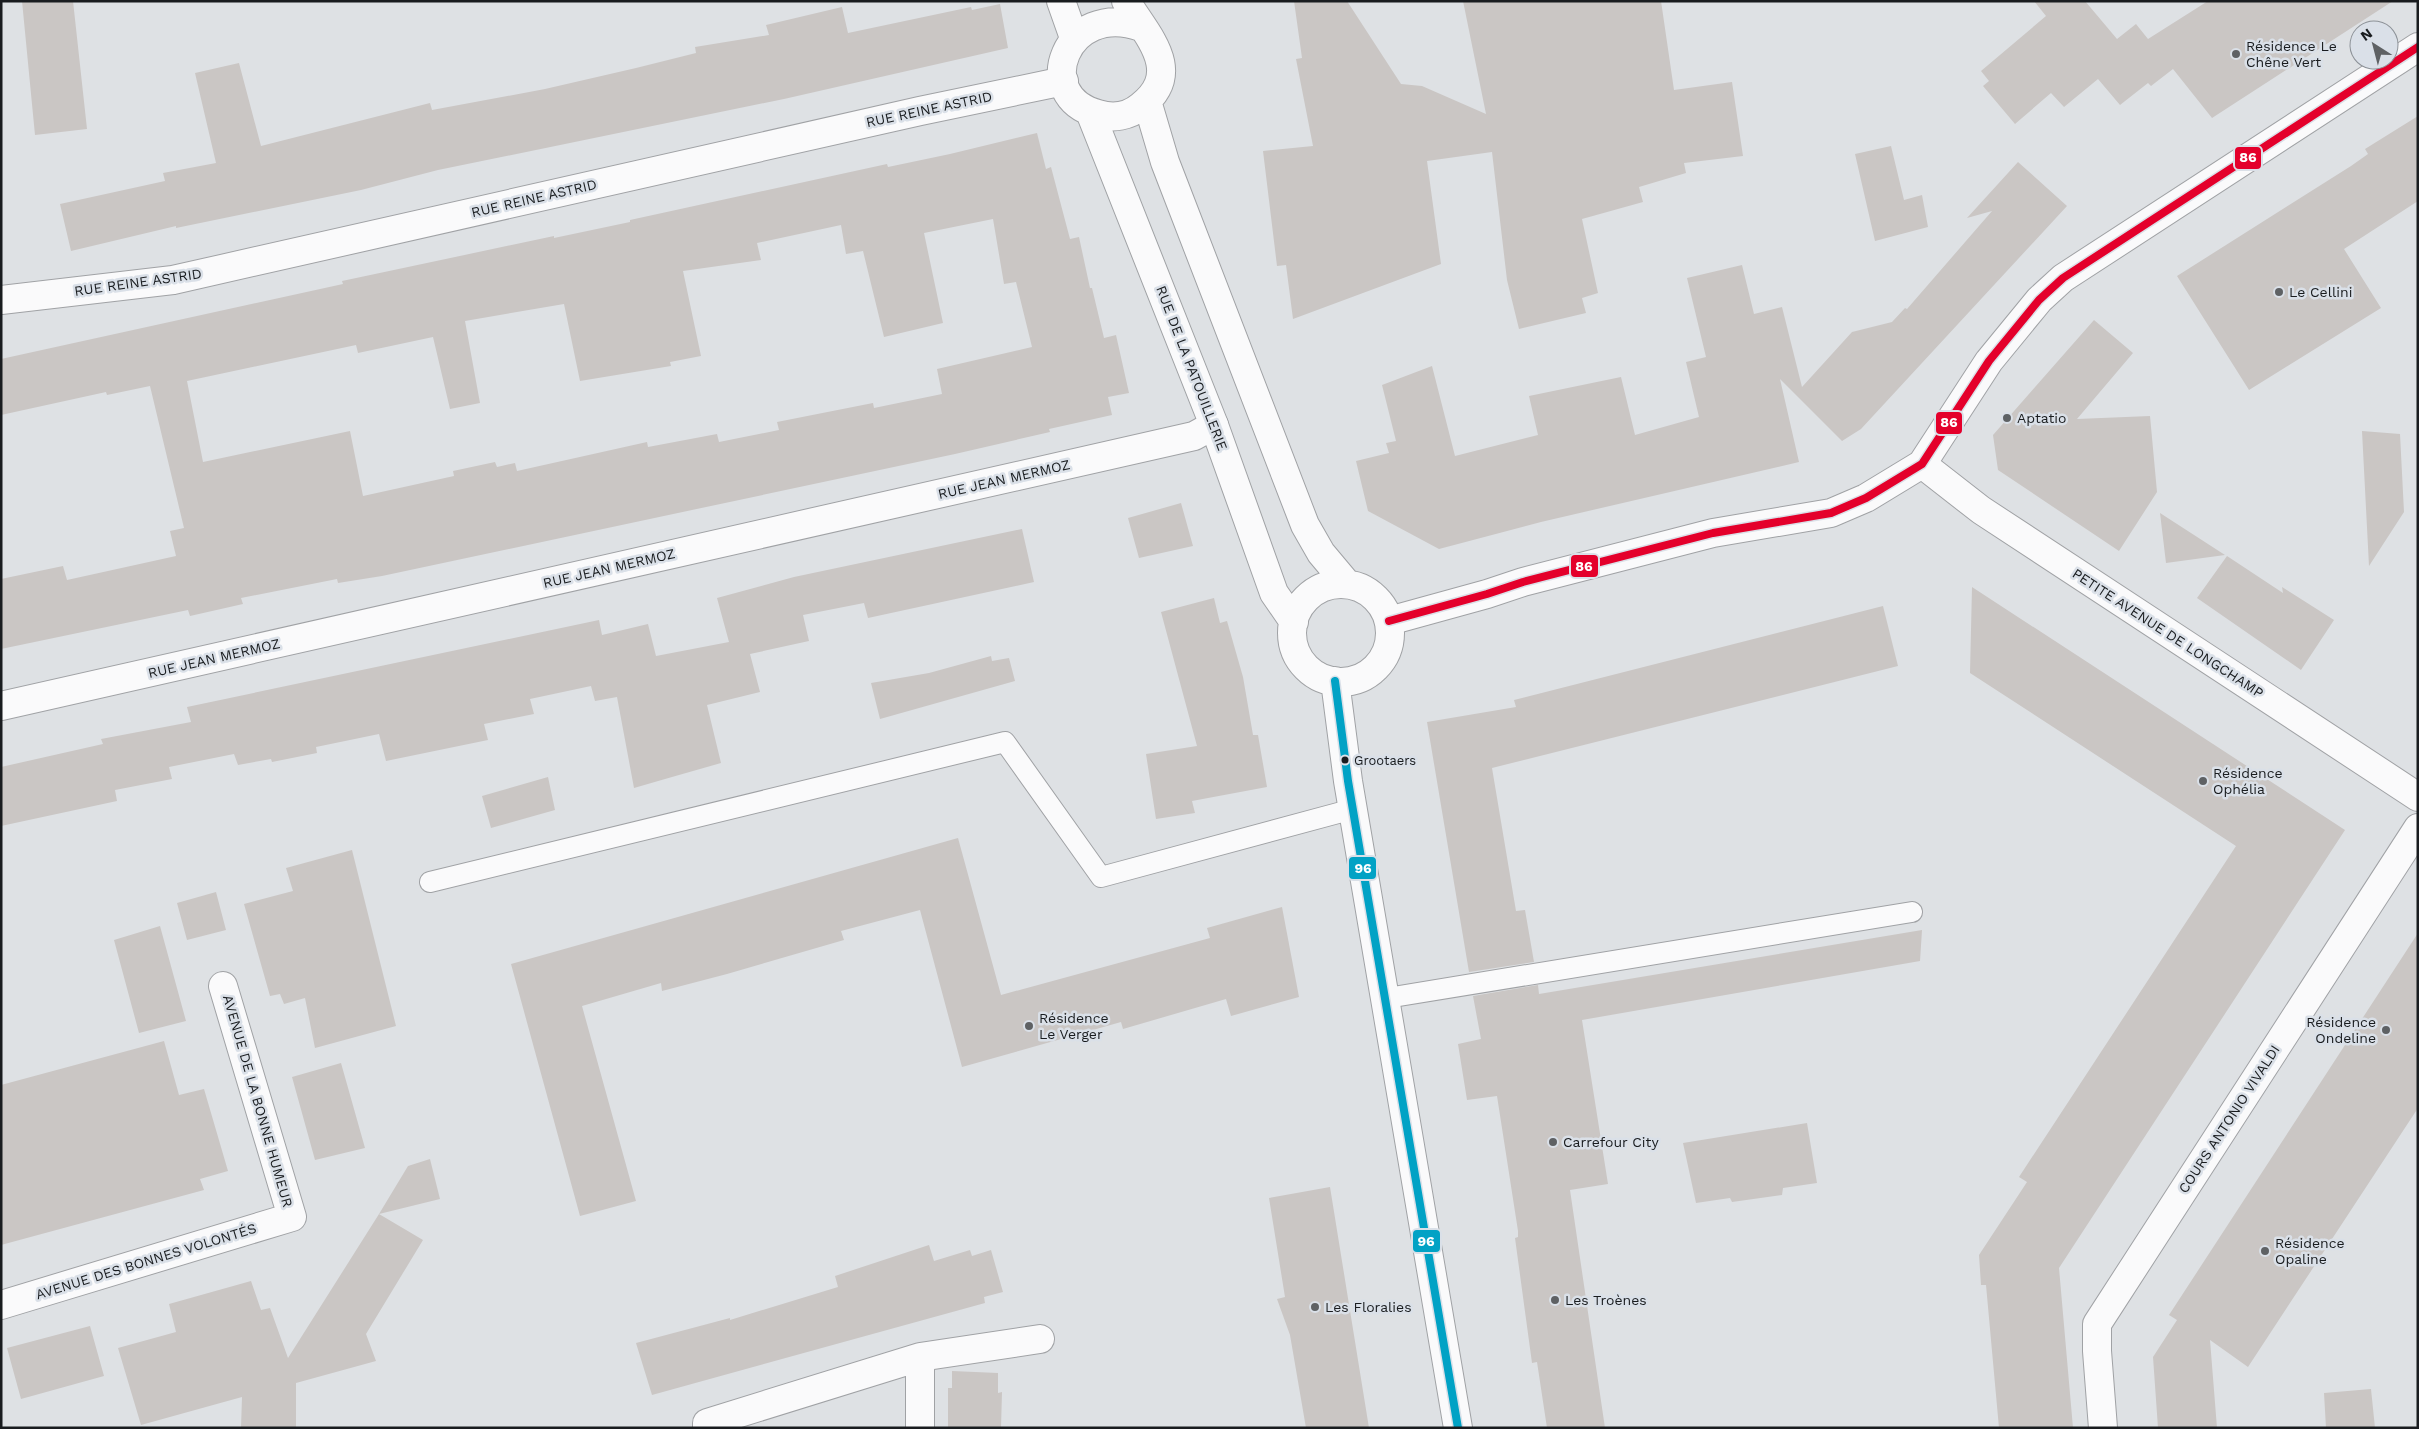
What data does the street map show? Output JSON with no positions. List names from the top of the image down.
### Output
{
  "streets": {
    "street": [
      "RUE REINE ASTRID",
      "RUE DE LA PATOUILLERIE",
      "RUE JEAN MERMOZ",
      "PETITE AVENUE DE LONGCHAMP",
      "AVENUE DE LA BONNE HUMEUR",
      "COURS ANTONIO VIVALDI",
      "AVENUE DES BONNES VOLONTÉS"
    ]
  },
  "crossings": [
    ["RUE REINE ASTRID", "RUE DE LA PATOUILLERIE"],
    ["RUE DE LA PATOUILLERIE", "RUE JEAN MERMOZ"],
    ["AVENUE DE LA BONNE HUMEUR", "AVENUE DES BONNES VOLONTÉS"]
  ],
  "places": [
    "Résidence Le Chêne Vert",
    "Le Cellini",
    "Aptatio",
    "Grootaers",
    "Résidence Ophélia",
    "Résidence Le Verger",
    "Résidence Ondeline",
    "Carrefour City",
    "Résidence Opaline",
    "Les Troènes",
    "Les Floralies"
  ],
  "lines": ["transit line 86", "transit line 96"],
  "north": "top left"
}
